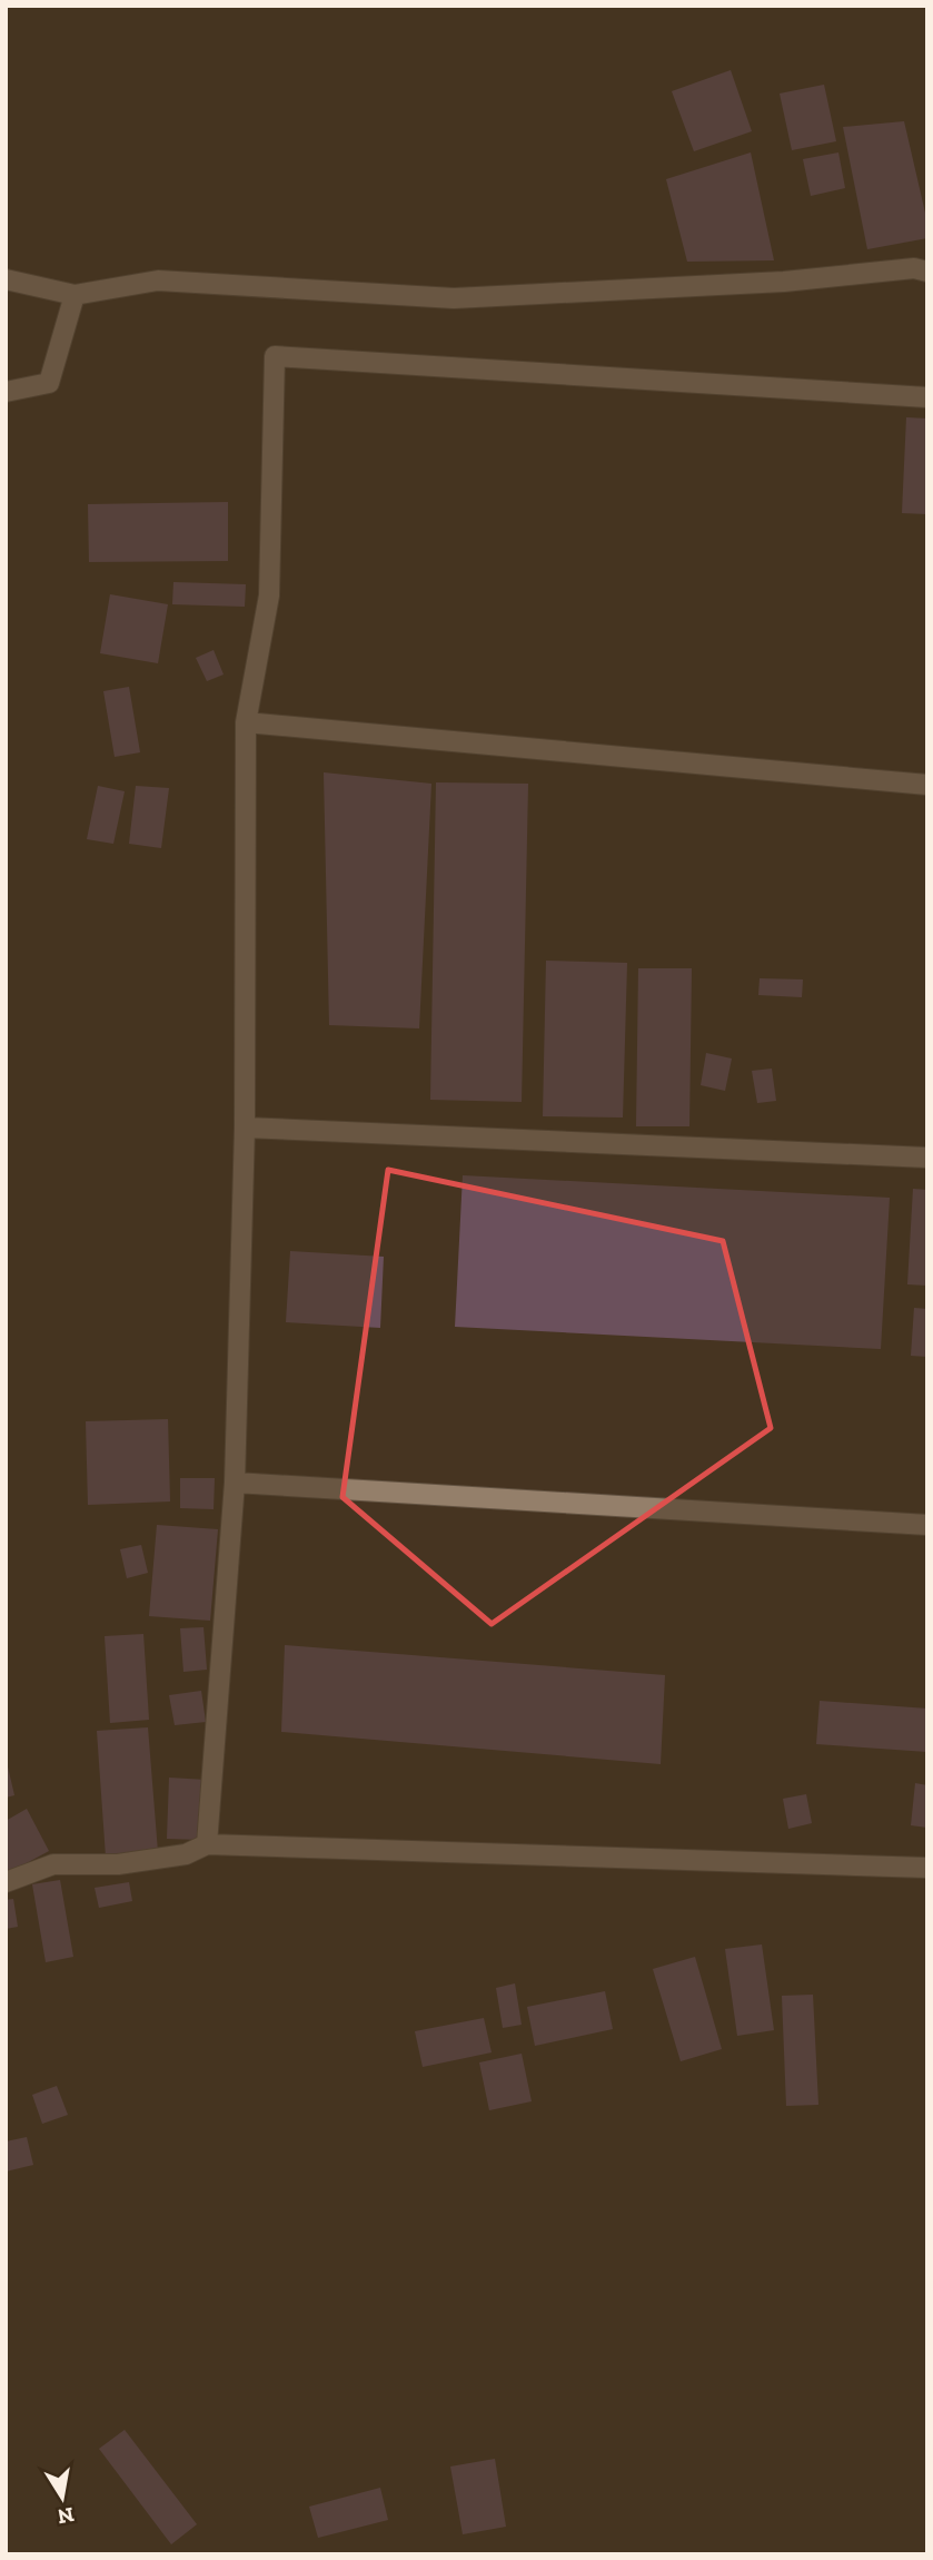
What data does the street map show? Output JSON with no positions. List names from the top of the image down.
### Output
{
  "north": "bottom"
}
